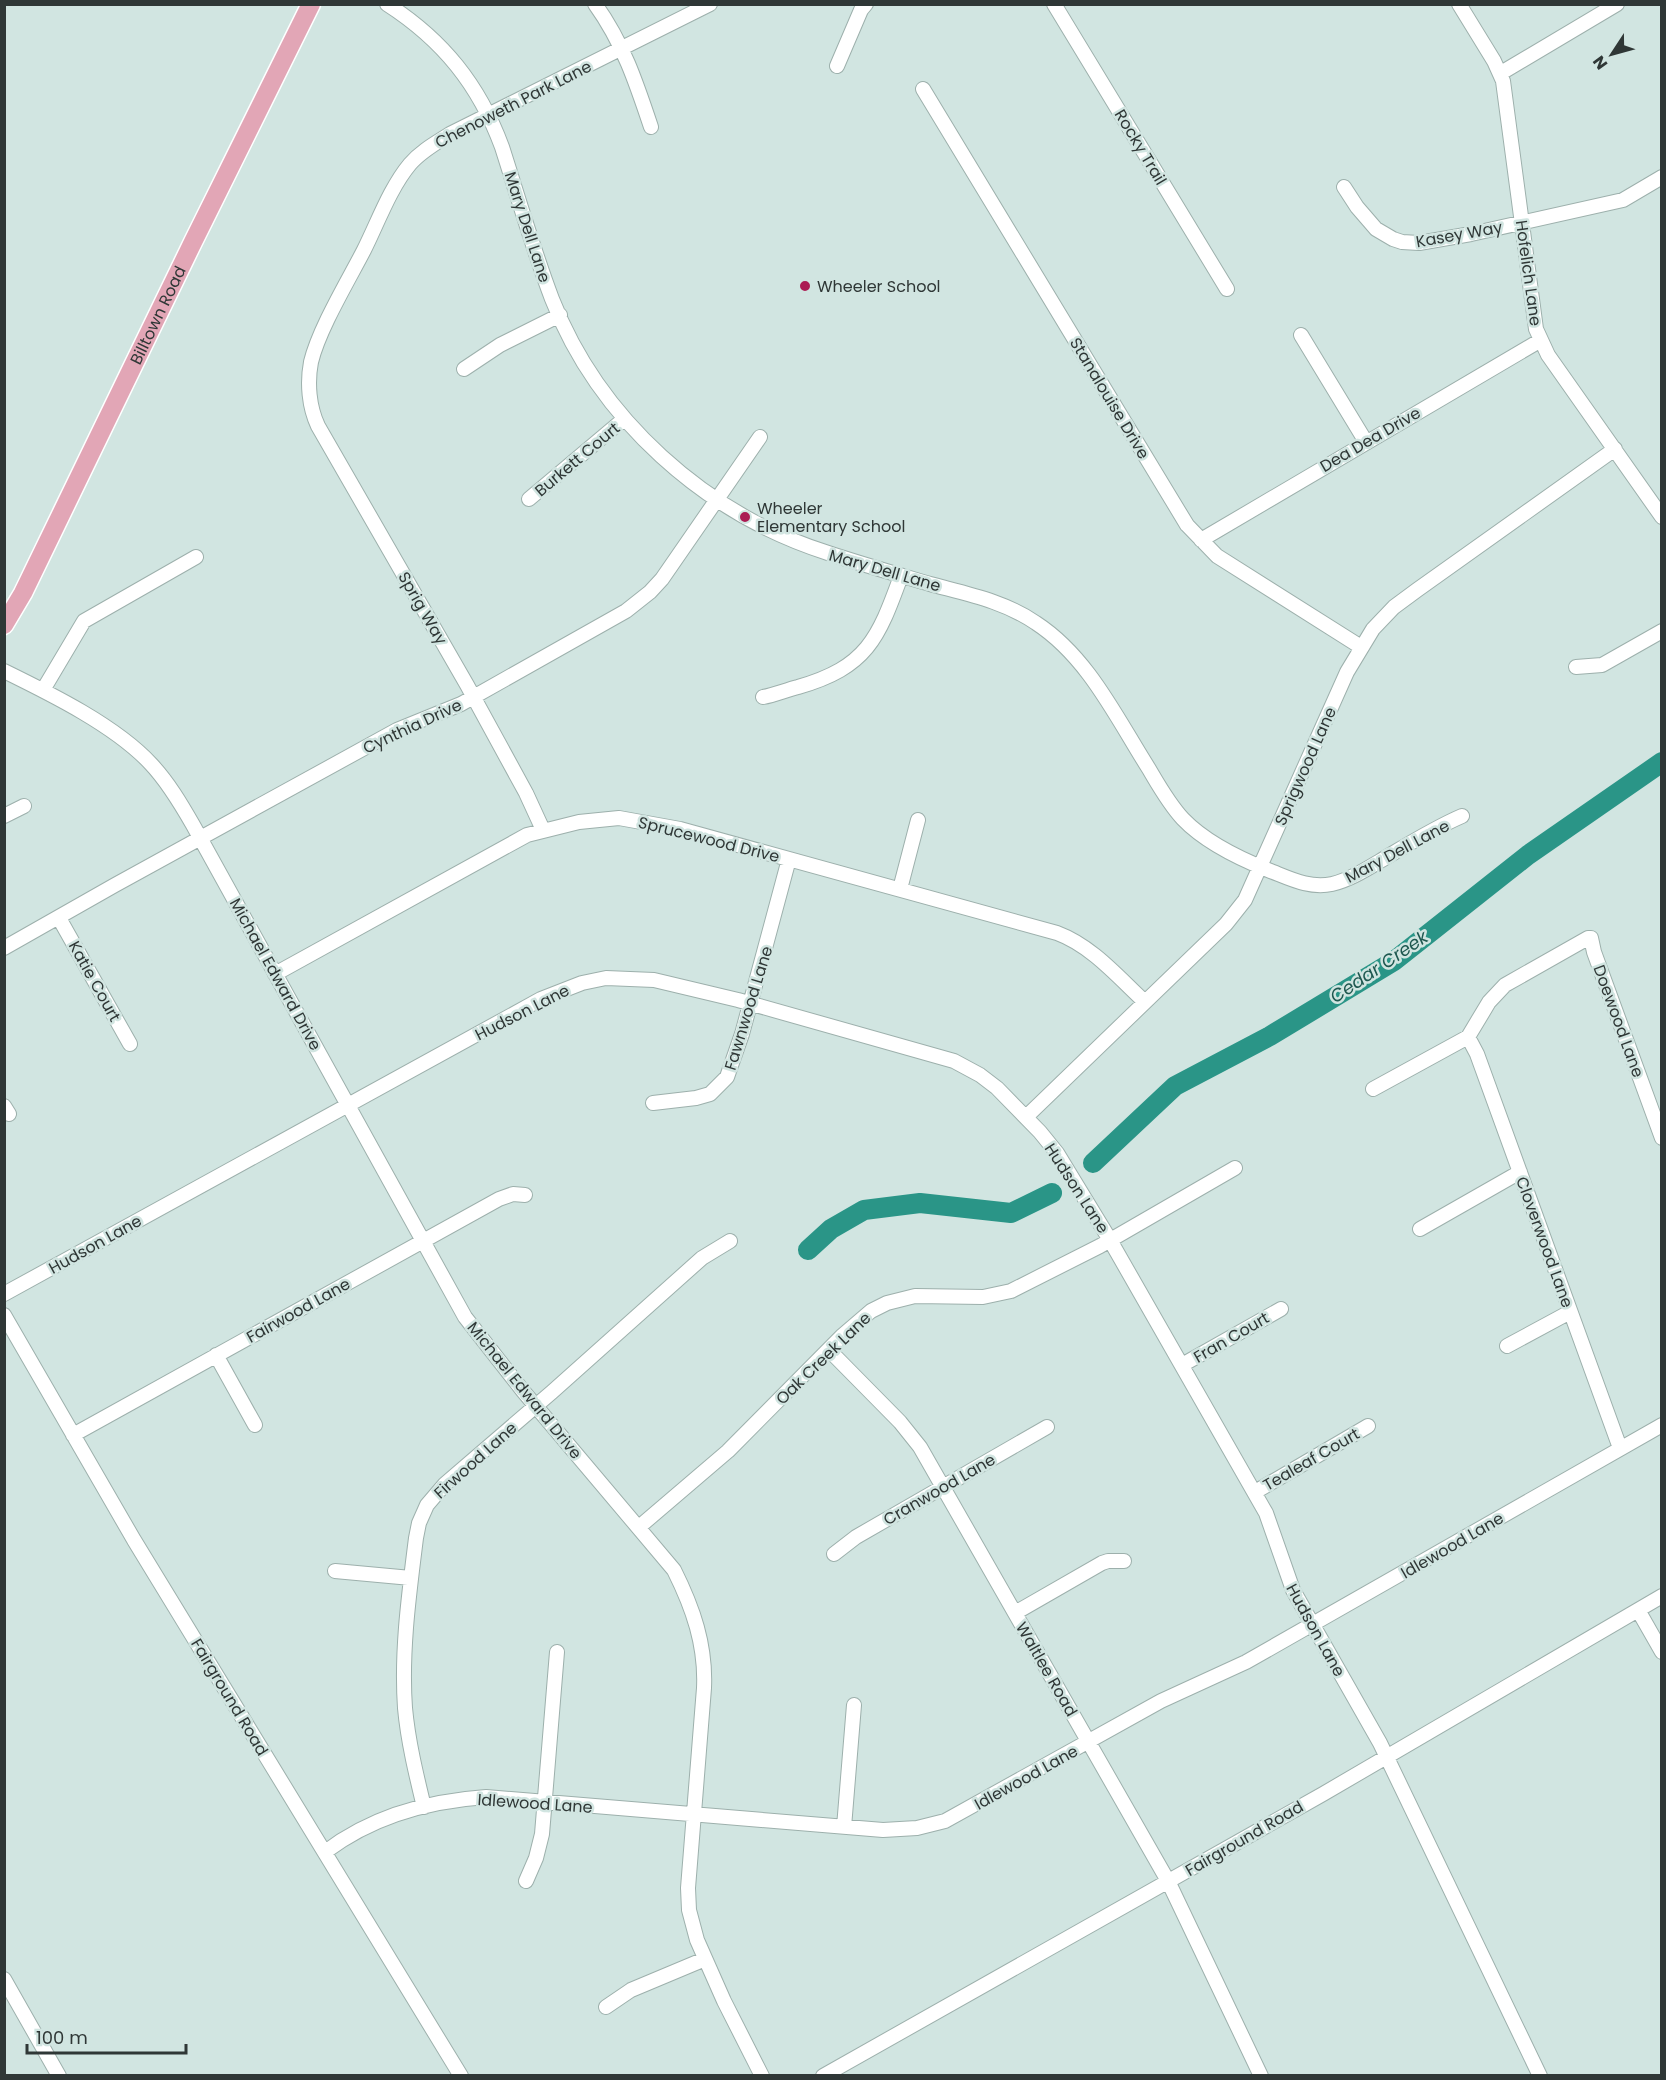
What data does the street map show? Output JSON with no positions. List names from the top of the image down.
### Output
{
  "streets": {
    "main road": ["Billtown Road"],
    "street": [
      "Chenoweth Park Lane",
      "Rocky Trail",
      "Mary Dell Lane",
      "Kasey Way",
      "Hofelich Lane",
      "Stanalouise Drive",
      "Dea Dea Drive",
      "Burkett Court",
      "Sprig Way",
      "Cynthia Drive",
      "Sprigwood Lane",
      "Sprucewood Drive",
      "Michael Edward Drive",
      "Katie Court",
      "Fawnwood Lane",
      "Hudson Lane",
      "Doewood Lane",
      "Cloverwood Lane",
      "Fairwood Lane",
      "Fran Court",
      "Oak Creek Lane",
      "Tealeaf Court",
      "Firwood Lane",
      "Cranwood Lane",
      "Idlewood Lane",
      "Waltlee Road",
      "Fairground Road"
    ]
  },
  "crossings": [
    ["Chenoweth Park Lane", "Mary Dell Lane"],
    ["Chenoweth Park Lane", "Sprig Way"],
    ["Mary Dell Lane", "Burkett Court"],
    ["Mary Dell Lane", "Cynthia Drive"],
    ["Mary Dell Lane", "Sprigwood Lane"],
    ["Kasey Way", "Hofelich Lane"],
    ["Hofelich Lane", "Dea Dea Drive"],
    ["Hofelich Lane", "Sprigwood Lane"],
    ["Stanalouise Drive", "Dea Dea Drive"],
    ["Stanalouise Drive", "Sprigwood Lane"],
    ["Sprig Way", "Cynthia Drive"],
    ["Sprig Way", "Sprucewood Drive"],
    ["Cynthia Drive", "Michael Edward Drive"],
    ["Cynthia Drive", "Katie Court"],
    ["Sprigwood Lane", "Sprucewood Drive"],
    ["Sprigwood Lane", "Hudson Lane"],
    ["Sprucewood Drive", "Michael Edward Drive"],
    ["Sprucewood Drive", "Fawnwood Lane"],
    ["Michael Edward Drive", "Hudson Lane"],
    ["Michael Edward Drive", "Fairwood Lane"],
    ["Michael Edward Drive", "Oak Creek Lane"],
    ["Michael Edward Drive", "Firwood Lane"],
    ["Michael Edward Drive", "Idlewood Lane"],
    ["Fawnwood Lane", "Hudson Lane"],
    ["Hudson Lane", "Fran Court"],
    ["Hudson Lane", "Oak Creek Lane"],
    ["Hudson Lane", "Tealeaf Court"],
    ["Hudson Lane", "Idlewood Lane"],
    ["Hudson Lane", "Fairground Road"],
    ["Doewood Lane", "Cloverwood Lane"],
    ["Cloverwood Lane", "Idlewood Lane"],
    ["Fairwood Lane", "Fairground Road"],
    ["Oak Creek Lane", "Waltlee Road"],
    ["Firwood Lane", "Idlewood Lane"],
    ["Cranwood Lane", "Waltlee Road"],
    ["Idlewood Lane", "Waltlee Road"],
    ["Idlewood Lane", "Fairground Road"],
    ["Waltlee Road", "Fairground Road"]
  ],
  "water": ["Cedar Creek"],
  "places": ["Wheeler School", "Wheeler Elementary School"],
  "scale_bar": "100 m",
  "north": "bottom left"
}
